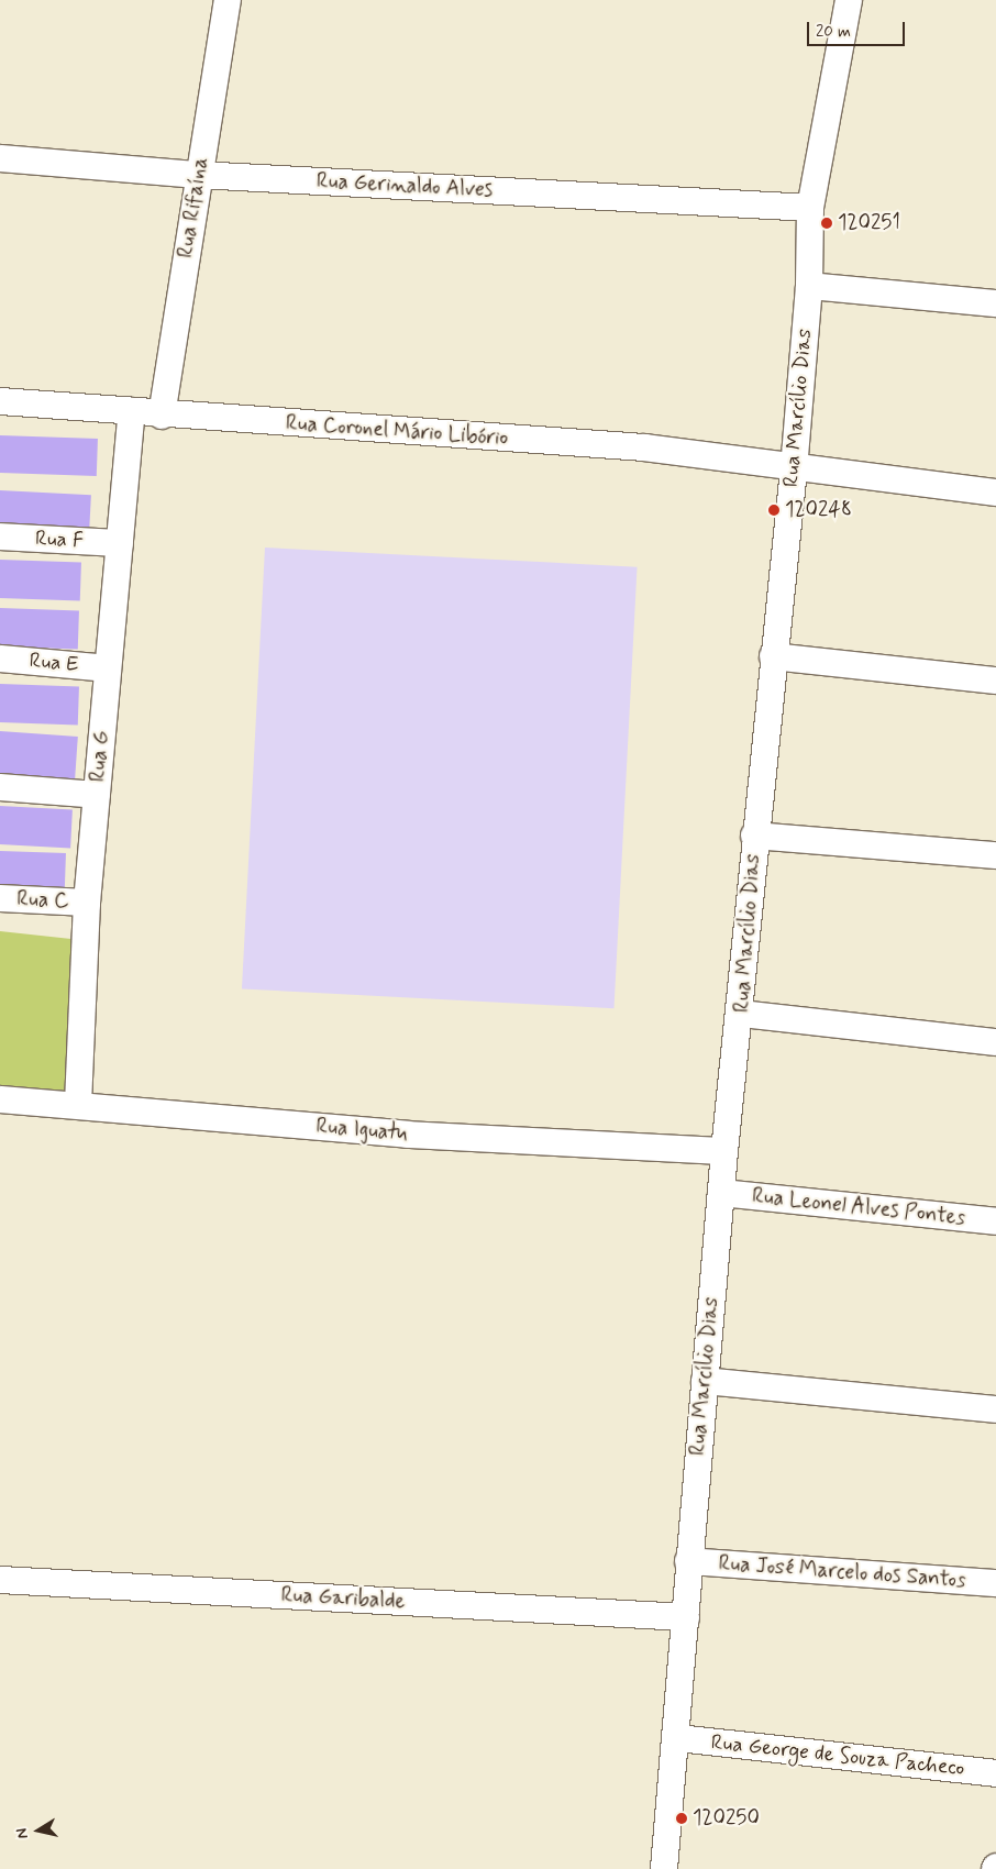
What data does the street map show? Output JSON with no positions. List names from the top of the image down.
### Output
{
  "streets": {
    "street": [
      "Rua Gerinaldo Alves",
      "Rua Rifaína",
      "Rua Marcílio Dias",
      "Rua Coronel Mário Libório",
      "Rua F",
      "Rua E",
      "Rua G",
      "Rua C",
      "Rua Iguatu",
      "Rua Leonel Alves Pontes",
      "Rua José Marcelo dos Santos",
      "Rua Garibalde",
      "Rua George de Souza Pacheco"
    ]
  },
  "crossings": [
    ["Rua Gerinaldo Alves", "Rua Rifaína"],
    ["Rua Gerinaldo Alves", "Rua Marcílio Dias"],
    ["Rua Rifaína", "Rua Coronel Mário Libório"],
    ["Rua Marcílio Dias", "Rua Coronel Mário Libório"],
    ["Rua Marcílio Dias", "Rua Iguatu"],
    ["Rua Marcílio Dias", "Rua Leonel Alves Pontes"],
    ["Rua Marcílio Dias", "Rua José Marcelo dos Santos"],
    ["Rua Marcílio Dias", "Rua Garibalde"],
    ["Rua Marcílio Dias", "Rua George de Souza Pacheco"],
    ["Rua Coronel Mário Libório", "Rua G"],
    ["Rua F", "Rua G"],
    ["Rua E", "Rua G"],
    ["Rua G", "Rua C"],
    ["Rua G", "Rua Iguatu"]
  ],
  "places": ["120251", "120248", "120250"],
  "scale_bar": "20 m",
  "north": "left"
}
